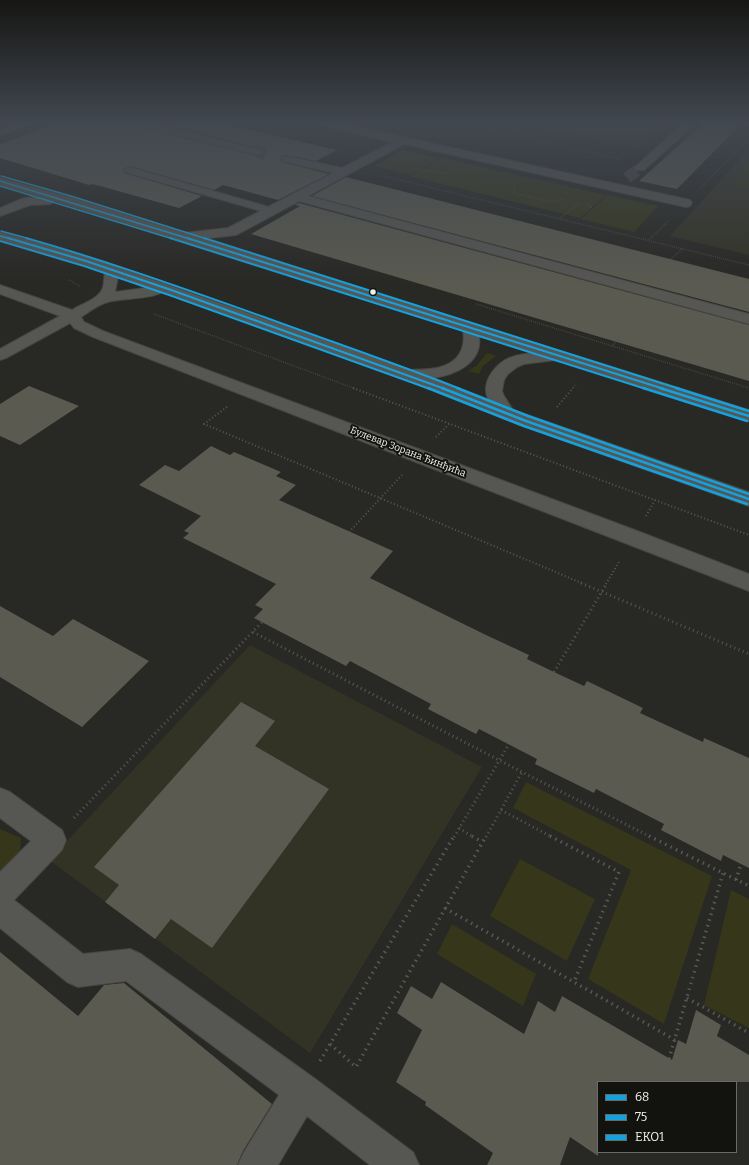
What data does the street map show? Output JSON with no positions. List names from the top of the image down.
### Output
{
  "streets": {
    "street": ["Булевар Зорана Ђинђића"]
  },
  "lines": ["transit line EKO1", "transit line 68", "transit line 75"],
  "legend": ["68", "75", "EKO1"]
}
